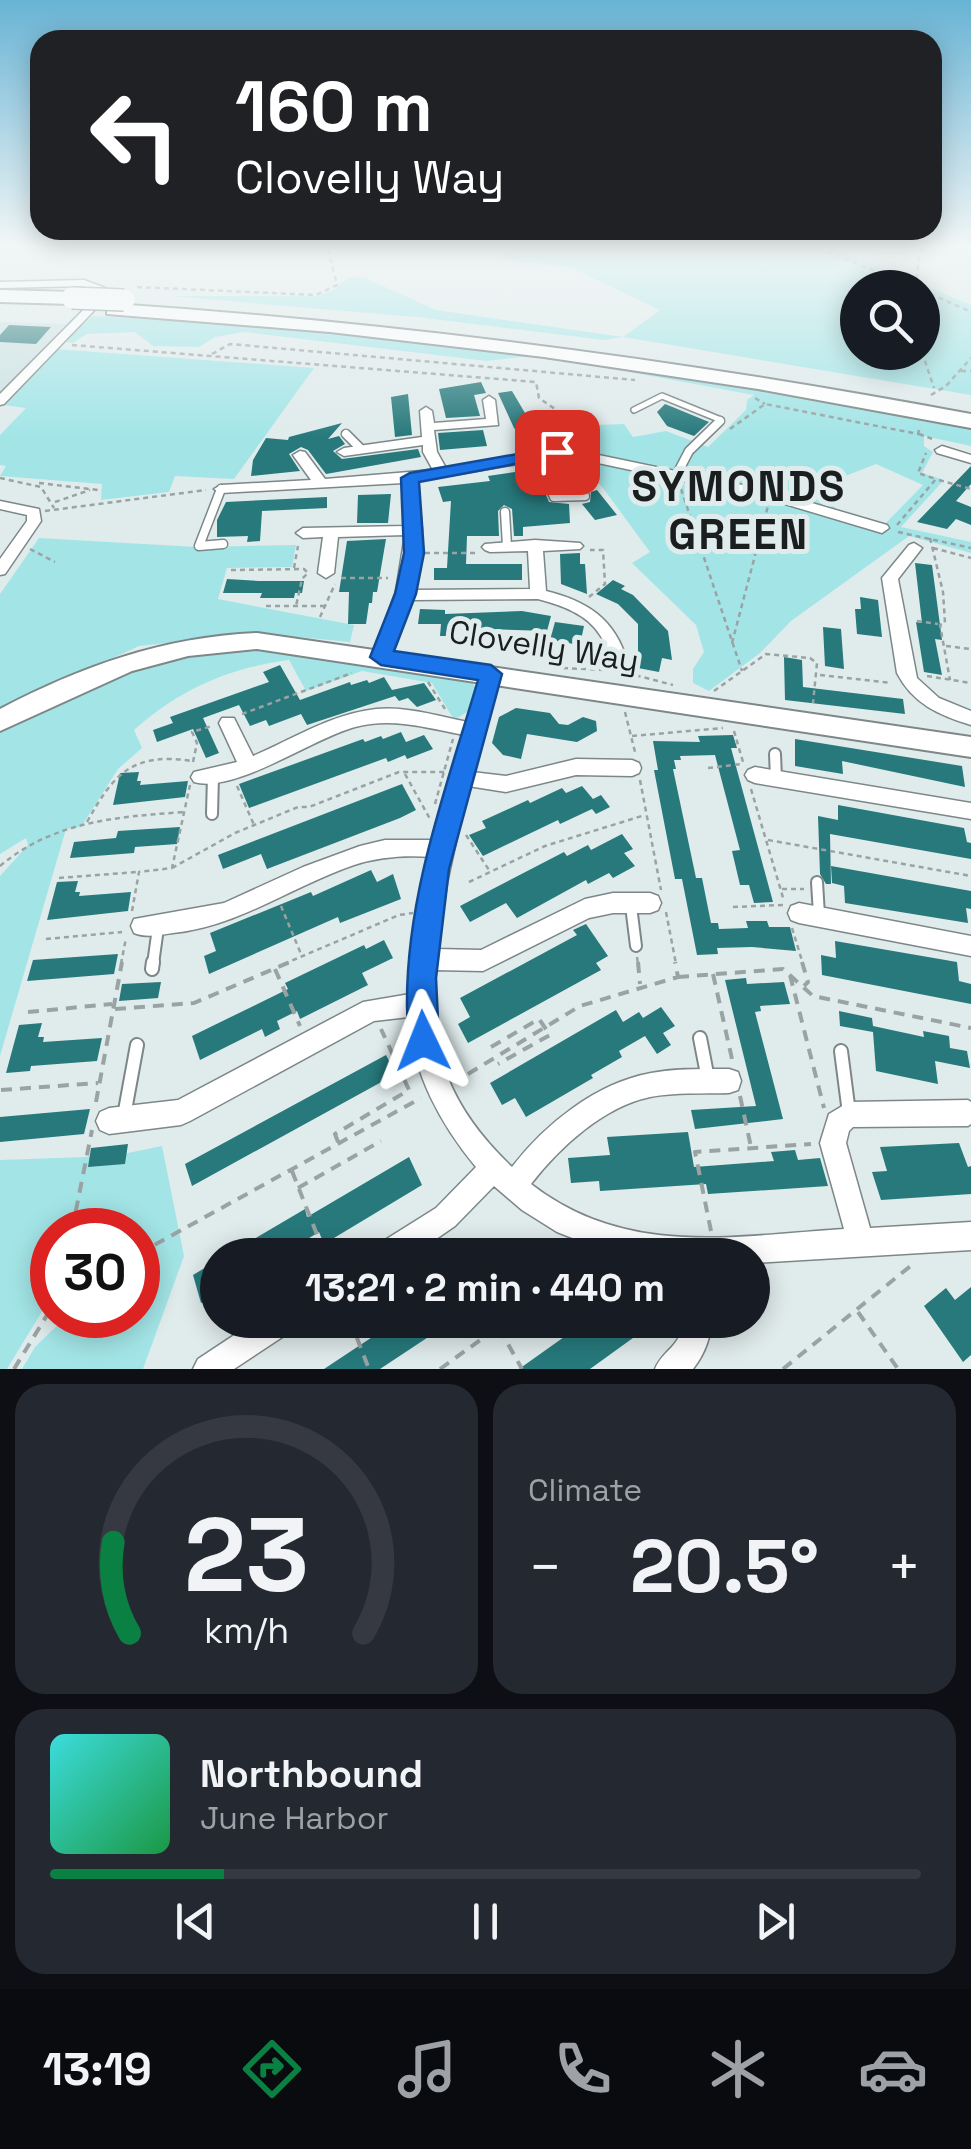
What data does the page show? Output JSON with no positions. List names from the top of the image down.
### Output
{
  "streets": {
    "street": ["Clovelly Way"]
  },
  "districts": ["SYMONDS GREEN"],
  "page": {
    "turn": ["160 m", "Clovelly Way"],
    "limit": "30",
    "trip": "13:21 · 2 min · 440 m",
    "tile": "Climate",
    "heat": ["−", "20.5°", "+"],
    "song": ["Northbound", "June Harbor"],
    "tabs": "13:19",
    "gauge": ["23", "km/h"]
  }
}
